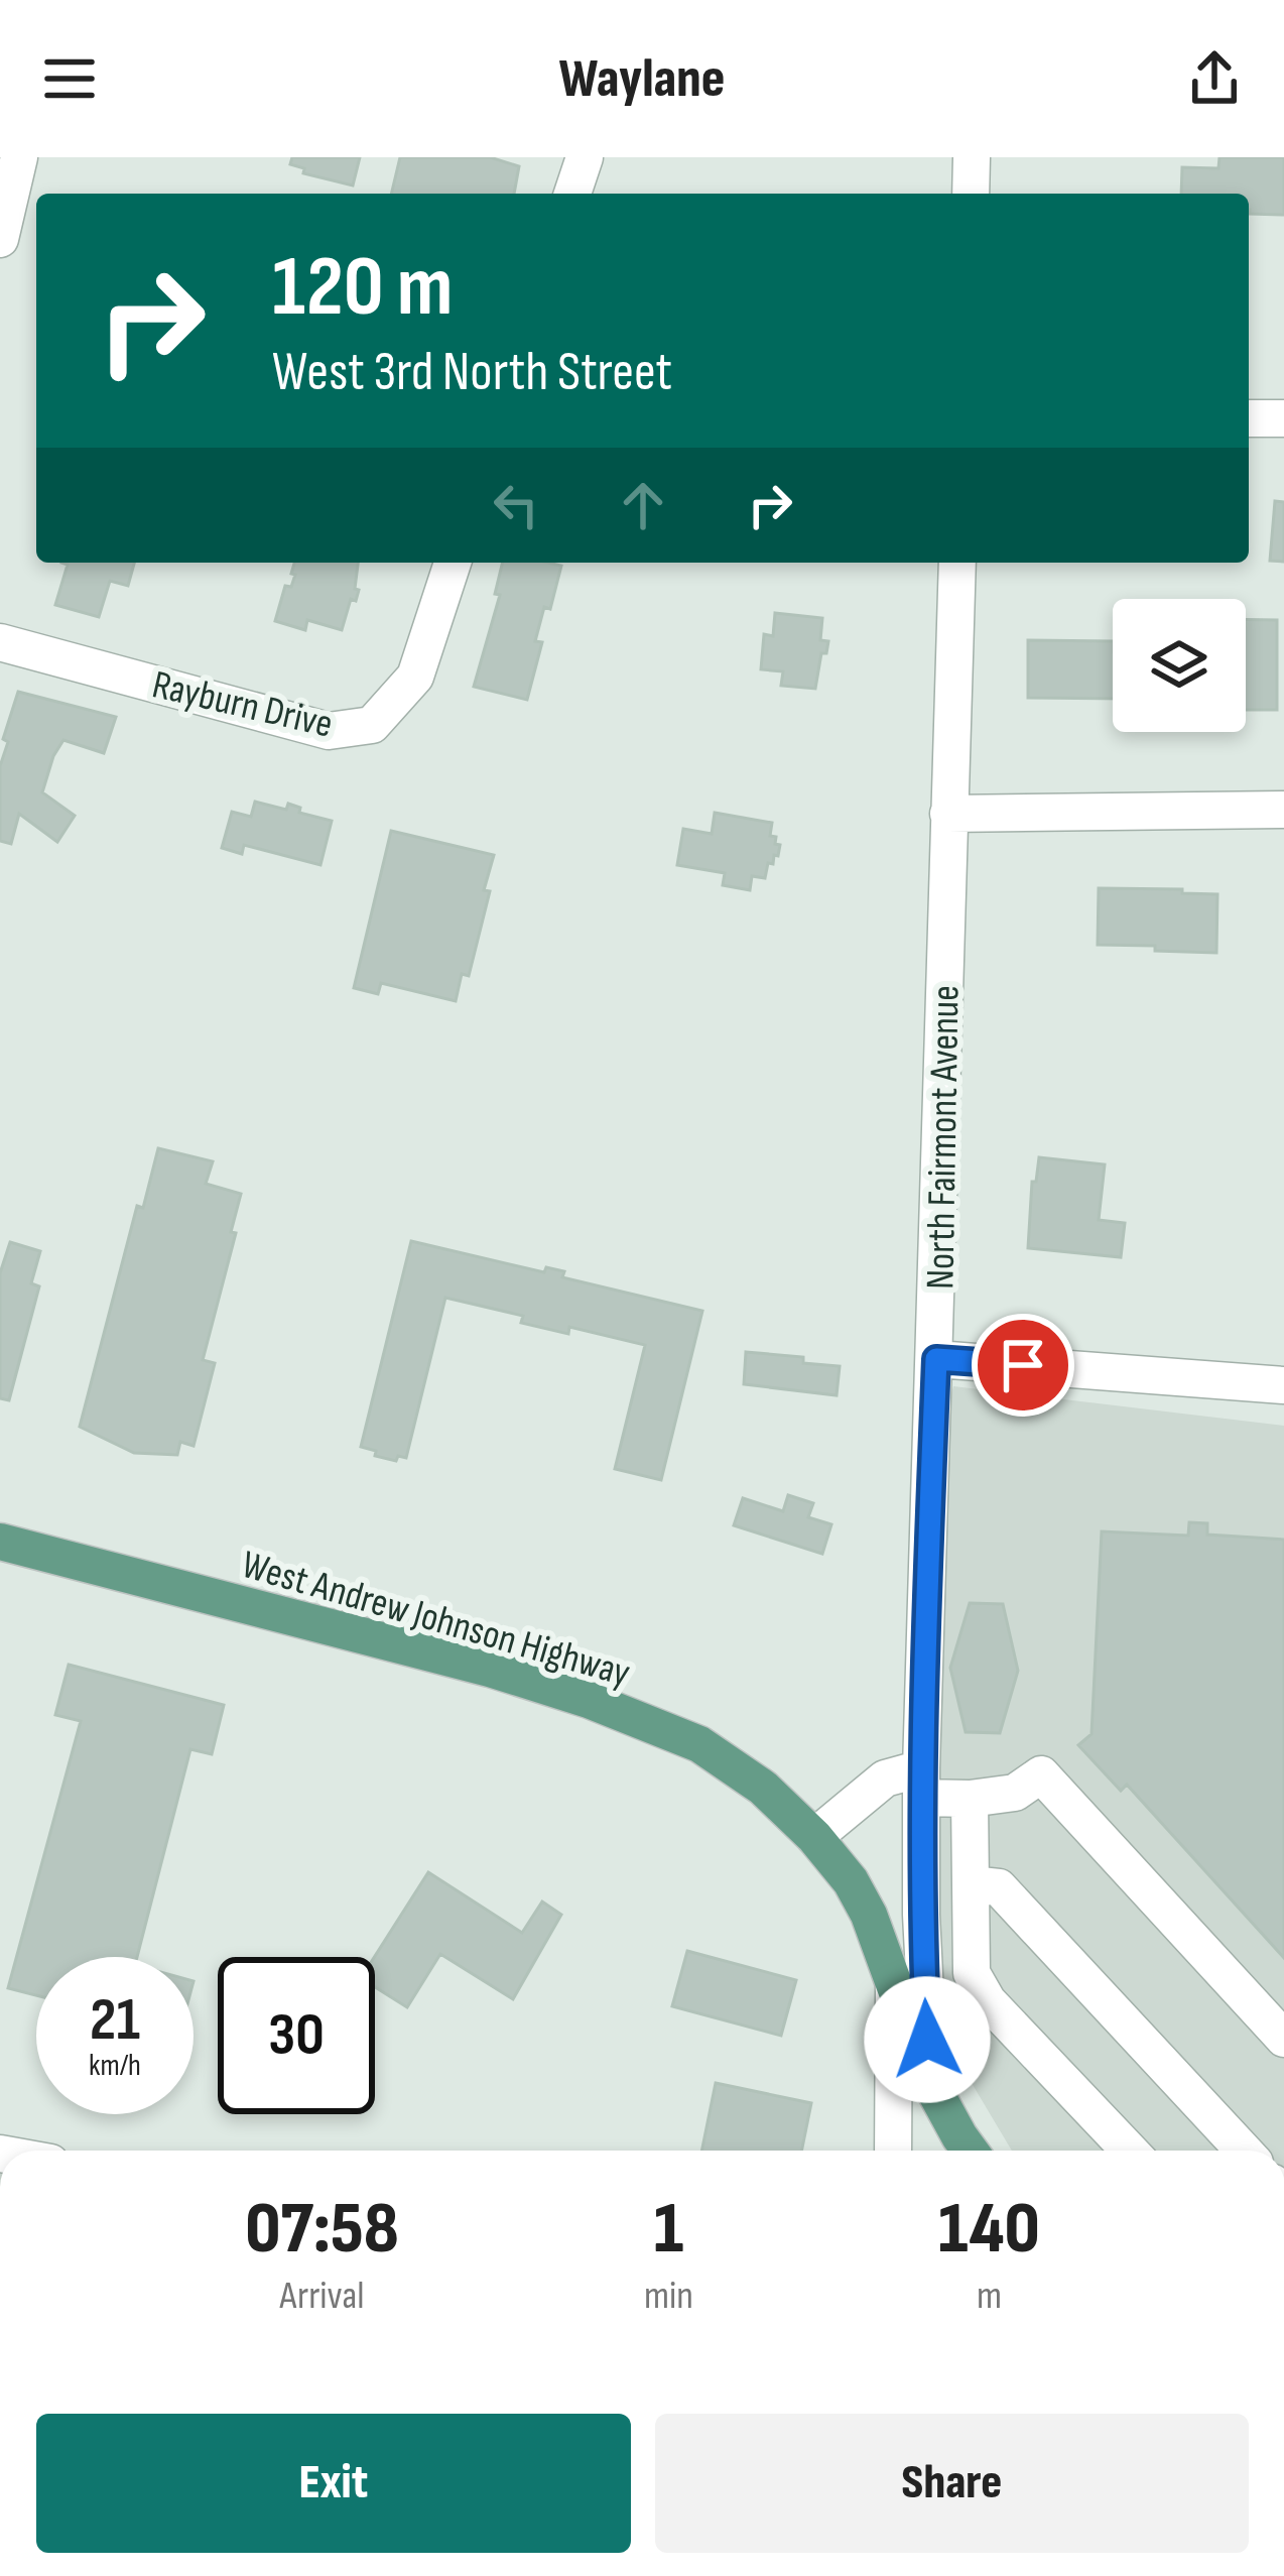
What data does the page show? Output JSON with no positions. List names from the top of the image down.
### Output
{
  "streets": {
    "main road": ["West Andrew Johnson Highway"],
    "street": ["Rayburn Drive", "North Fairmont Avenue"]
  },
  "crossings": [
    ["North Fairmont Avenue", "West Andrew Johnson Highway"]
  ],
  "page": {
    "header": "Waylane",
    "turn": ["120 m", "West 3rd North Street"],
    "speed": "21 km/h",
    "limit": "30",
    "eta": [
      "07:58",
      "Arrival",
      "1",
      "min",
      "140",
      "m"
    ],
    "buttons": ["Exit", "Share"]
  }
}
